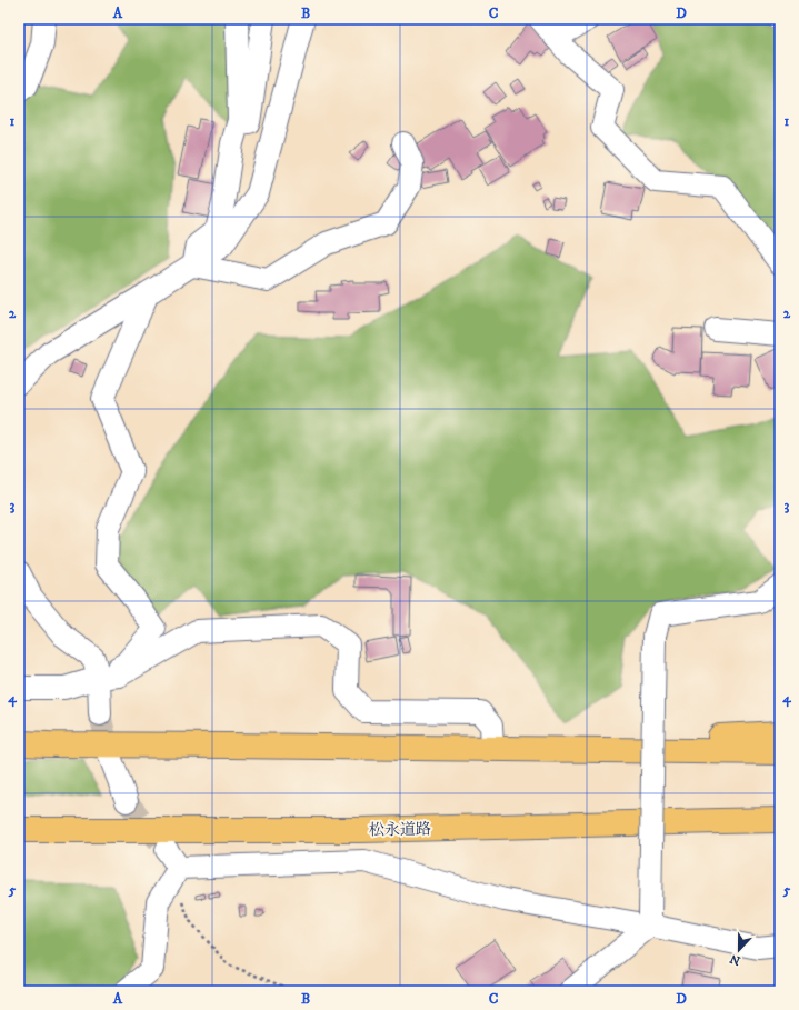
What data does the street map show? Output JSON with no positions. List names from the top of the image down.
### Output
{
  "streets": {
    "highway": ["松永道路"]
  },
  "north": "bottom",
  "grid": {
    "columns": [
      "A",
      "B",
      "C",
      "D"
    ],
    "rows": [
      "1",
      "2",
      "3",
      "4",
      "5"
    ]
  }
}
